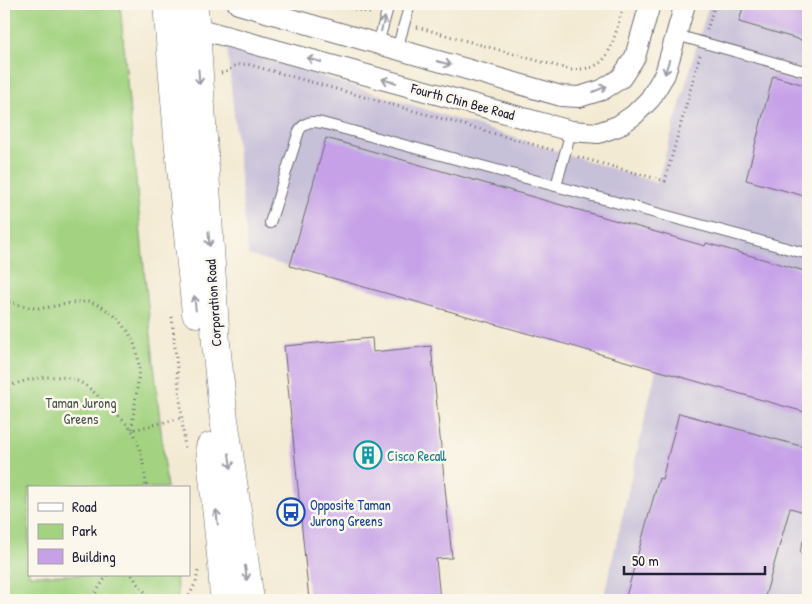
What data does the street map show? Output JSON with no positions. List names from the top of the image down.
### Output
{
  "streets": {
    "main road": ["Corporation Road"],
    "street": ["Fourth Chin Bee Road"]
  },
  "crossings": [
    ["Fourth Chin Bee Road", "Corporation Road"]
  ],
  "one_way": ["Fourth Chin Bee Road"],
  "parks": ["Taman Jurong Greens"],
  "places": {
    "building": ["Cisco Recall"],
    "bus stop": ["Opposite Taman Jurong Greens"]
  },
  "legend": ["Road", "Park", "Building"],
  "scale_bar": "50 m"
}
